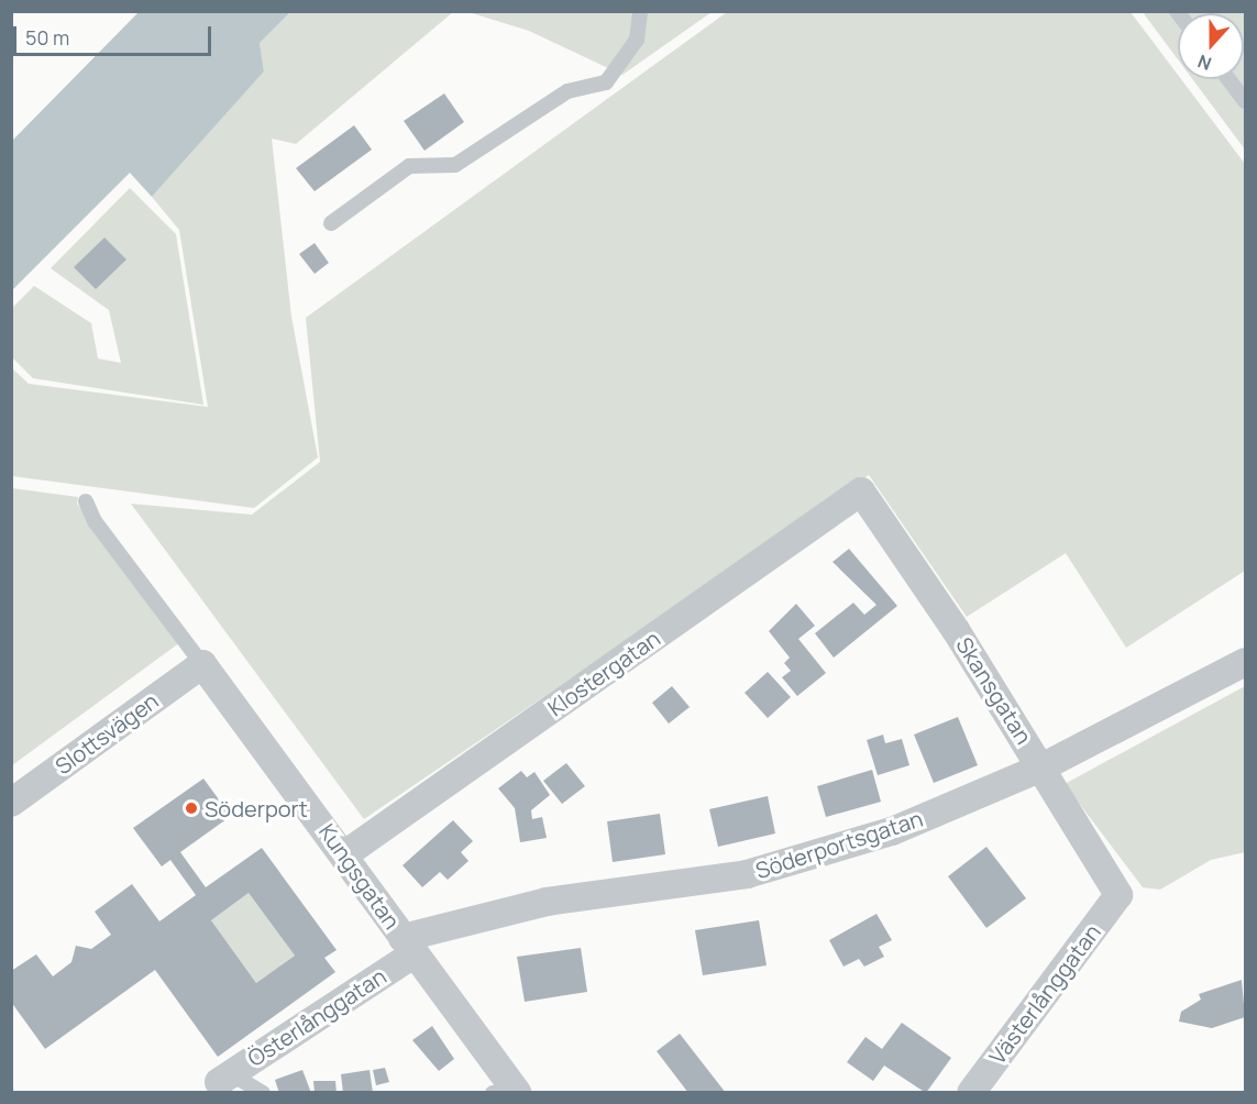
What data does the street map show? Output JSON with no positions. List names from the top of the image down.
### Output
{
  "streets": {
    "street": [
      "Klostergatan",
      "Skansgatan",
      "Slottsvägen",
      "Söderportsgatan",
      "Kungsgatan",
      "Västerlånggatan",
      "Österlånggatan"
    ]
  },
  "crossings": [
    ["Klostergatan", "Skansgatan"],
    ["Klostergatan", "Kungsgatan"],
    ["Skansgatan", "Söderportsgatan"],
    ["Skansgatan", "Västerlånggatan"],
    ["Slottsvägen", "Kungsgatan"],
    ["Söderportsgatan", "Kungsgatan"],
    ["Söderportsgatan", "Österlånggatan"],
    ["Kungsgatan", "Österlånggatan"]
  ],
  "places": ["Söderport"],
  "scale_bar": "50 m",
  "north": "bottom"
}
